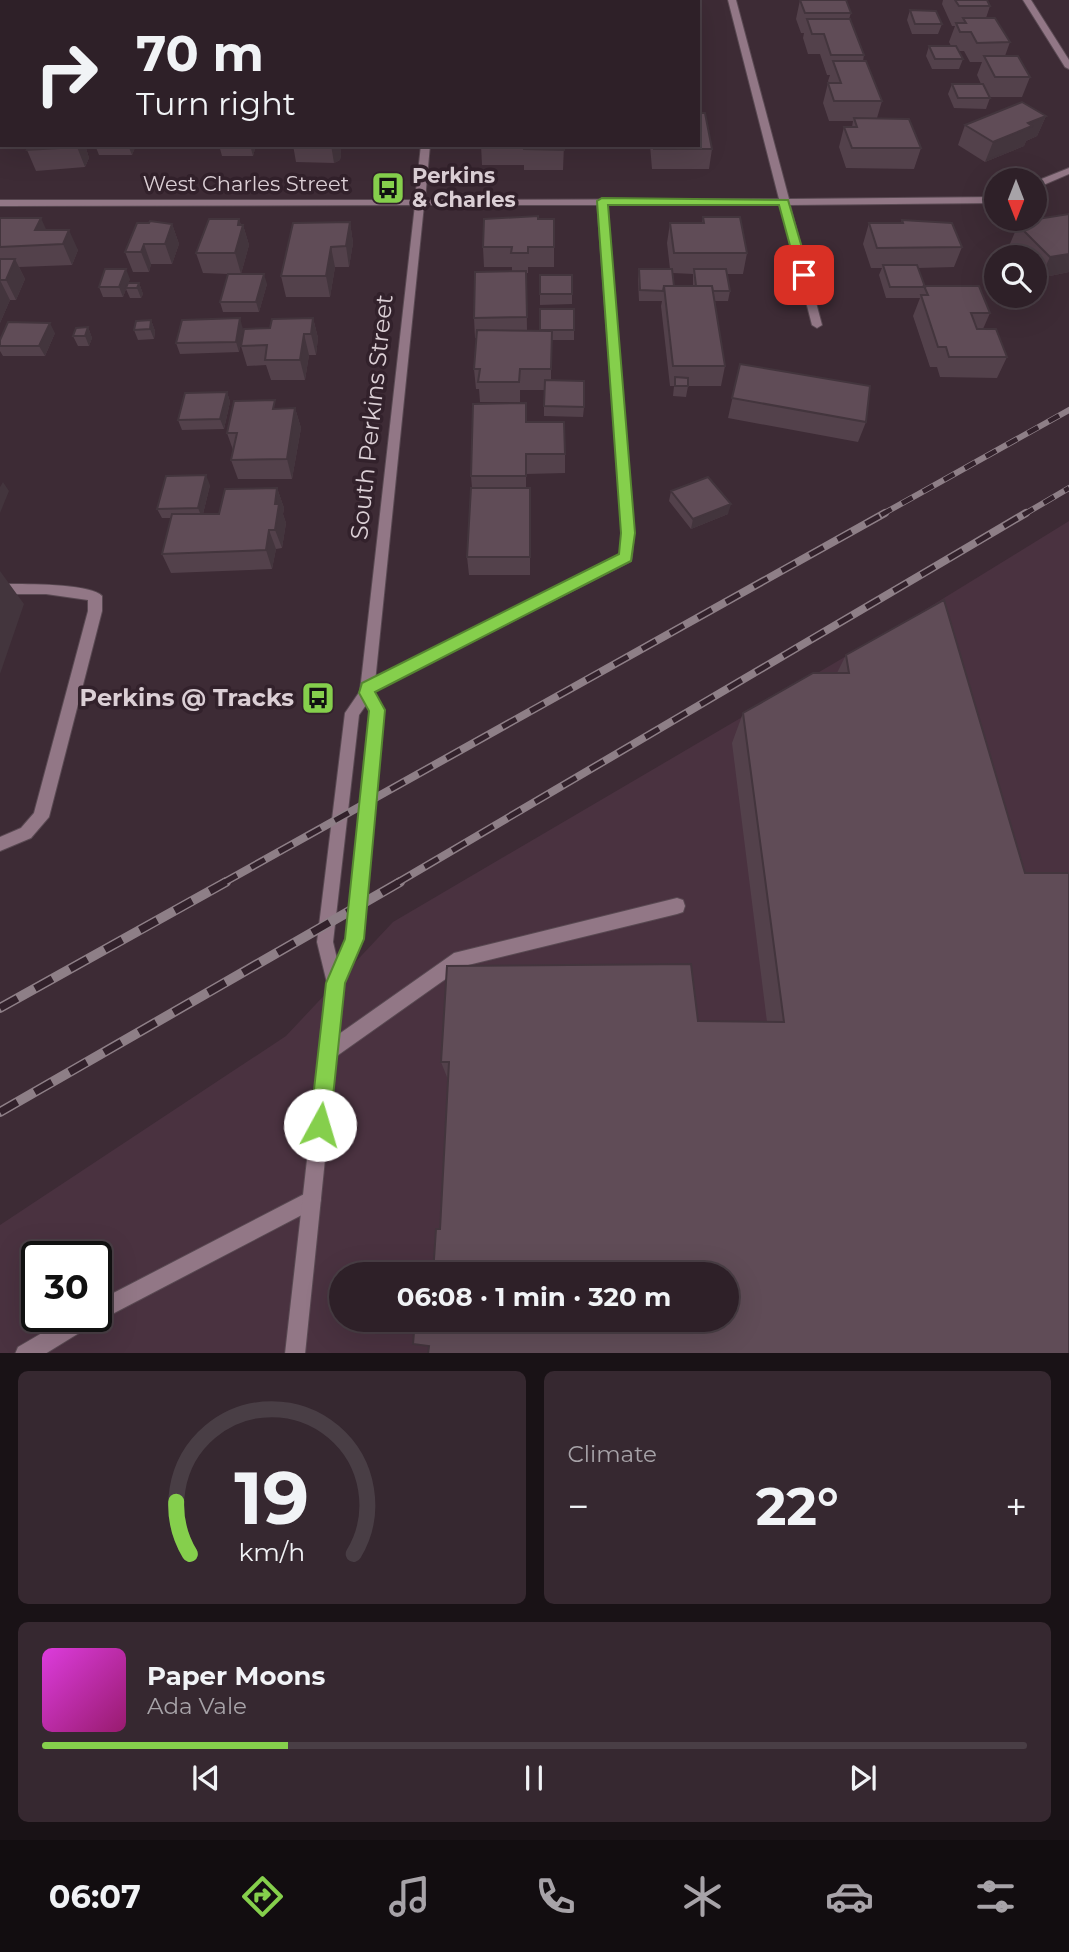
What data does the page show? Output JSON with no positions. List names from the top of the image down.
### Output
{
  "streets": {
    "street": ["West Charles Street", "South Perkins Street"]
  },
  "crossings": [
    ["West Charles Street", "South Perkins Street"]
  ],
  "places": {
    "bus stop": ["Perkins & Charles", "Perkins @ Tracks"]
  },
  "north": "bottom",
  "page": {
    "turn": ["70 m", "Turn right"],
    "limit": "30",
    "trip": "06:08 · 1 min · 320 m",
    "tile": "Climate",
    "heat": ["−", "22°", "+"],
    "song": ["Paper Moons", "Ada Vale"],
    "tabs": "06:07",
    "gauge": ["19", "km/h"]
  }
}
